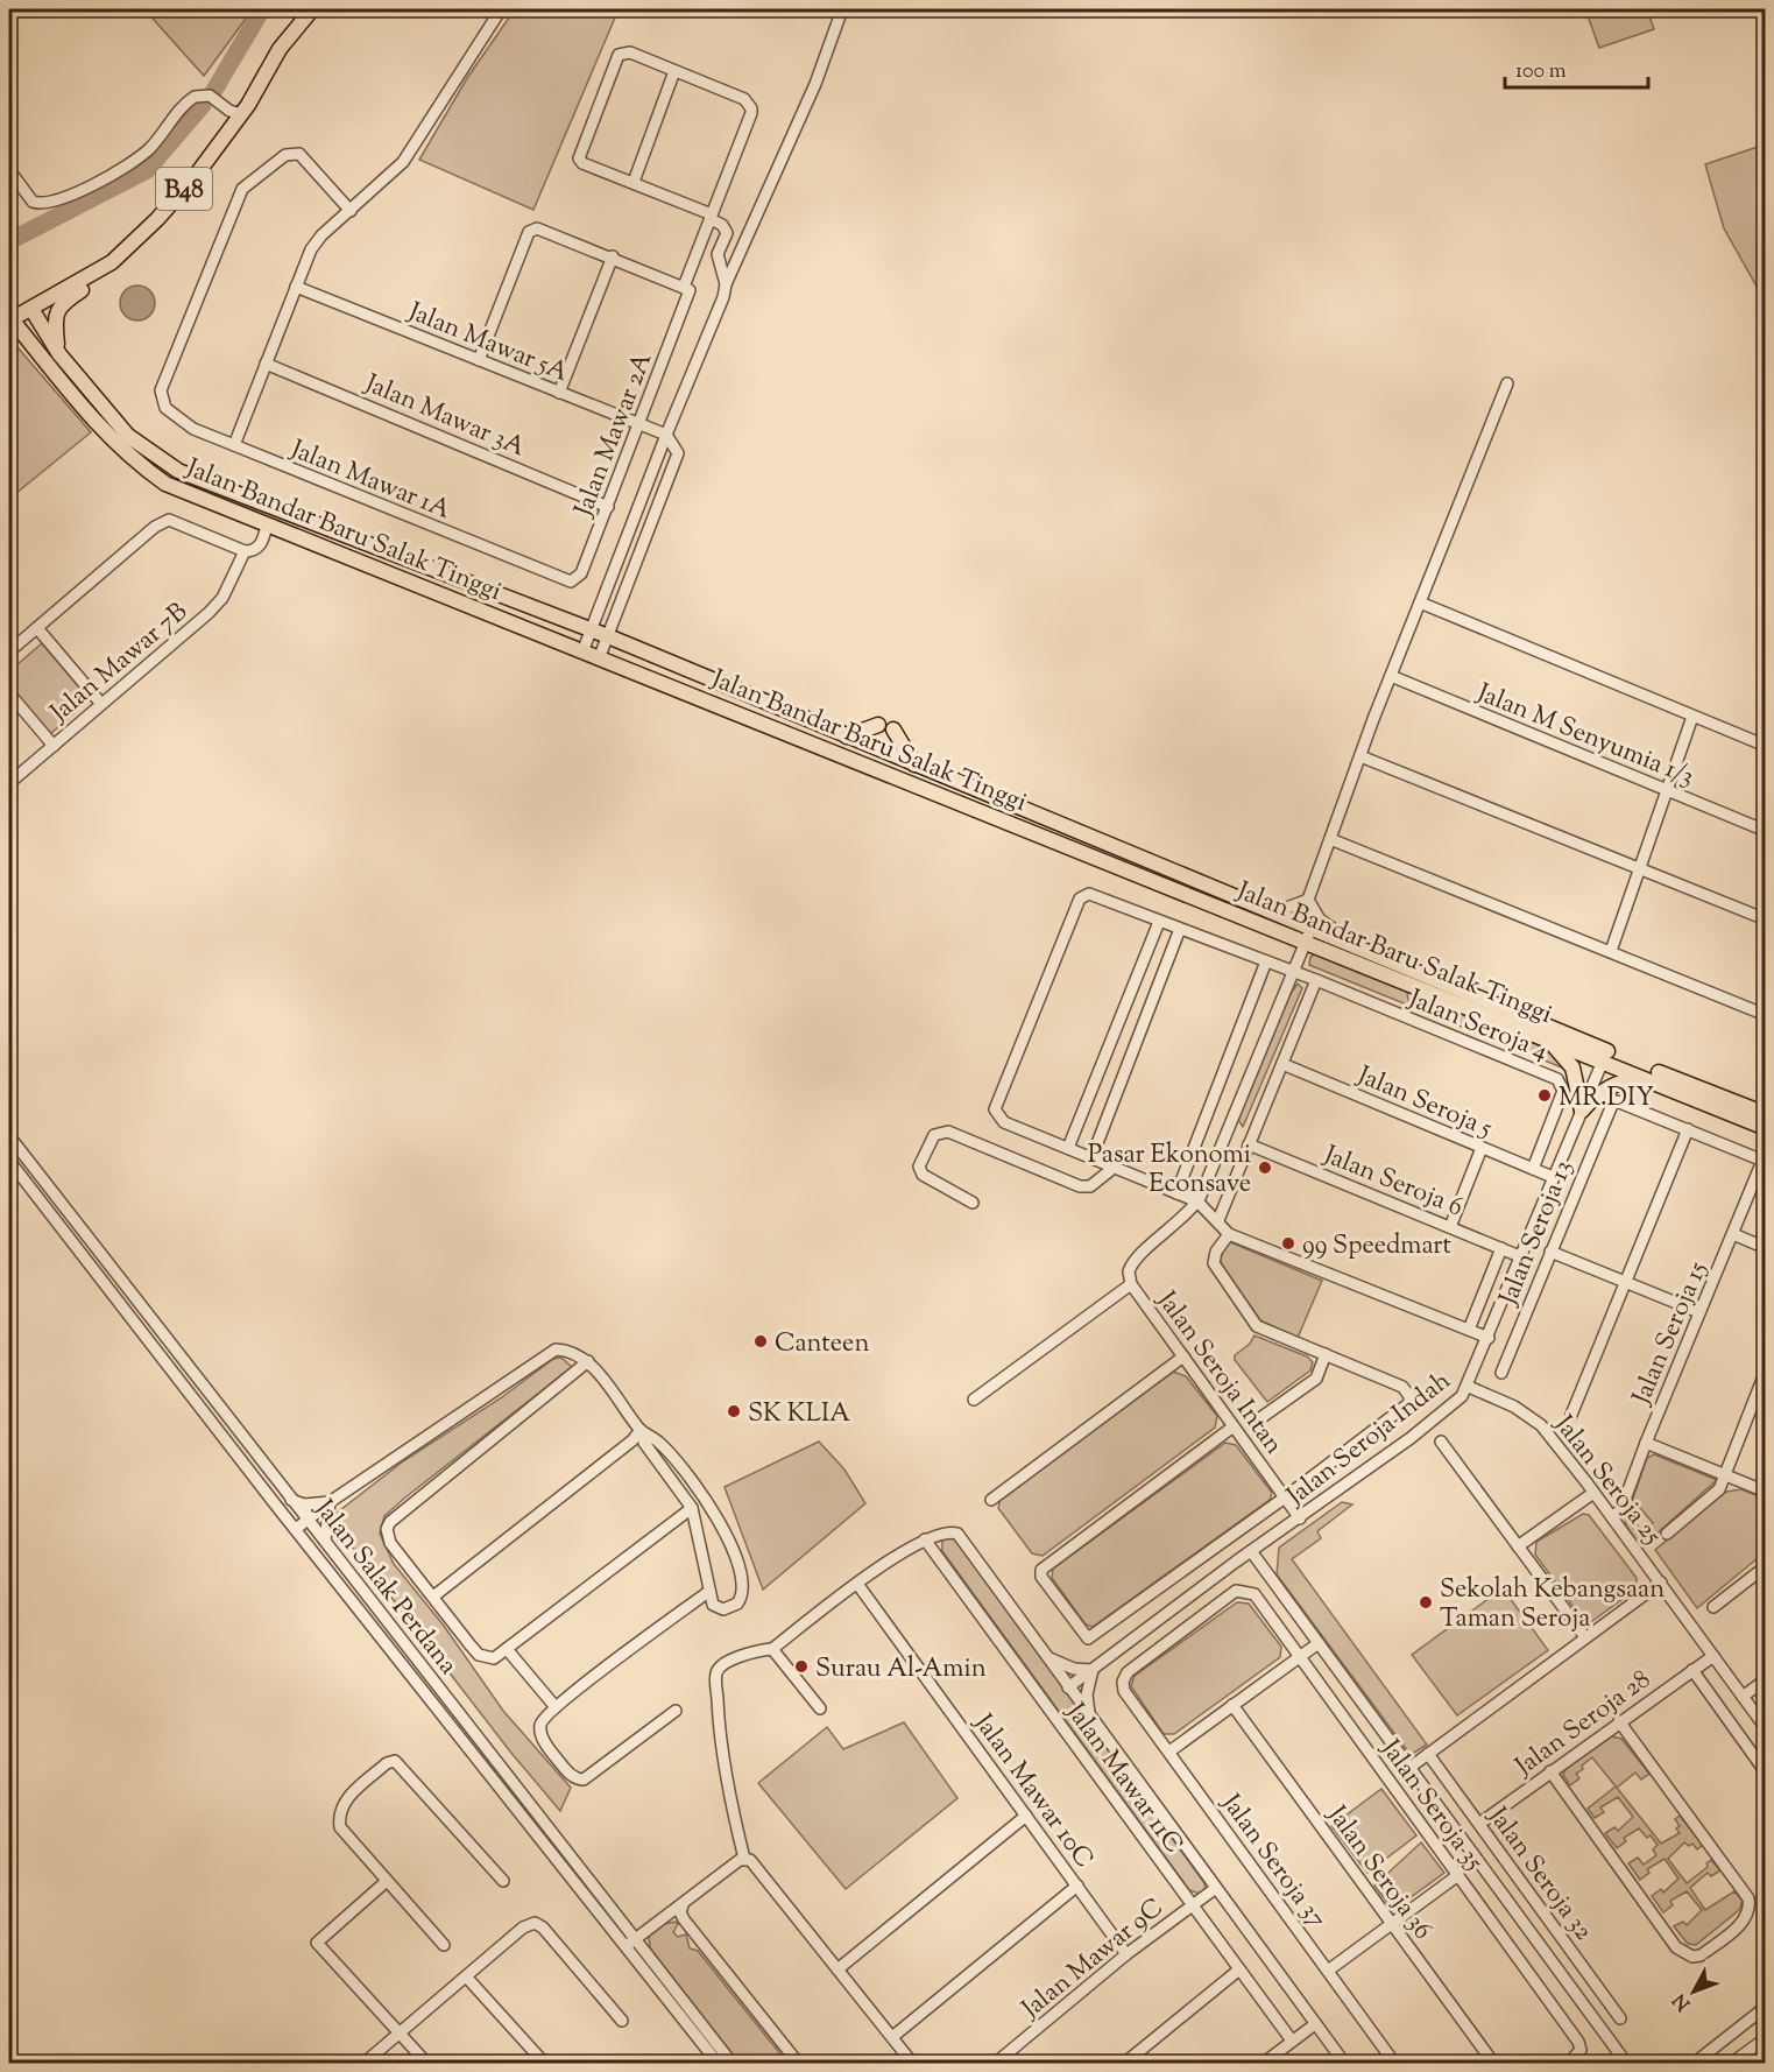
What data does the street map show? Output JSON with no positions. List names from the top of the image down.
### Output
{
  "streets": {
    "main road": ["B48", "Jalan Bandar Baru Salak Tinggi"],
    "street": [
      "Jalan Mawar 5A",
      "Jalan Mawar 3A",
      "Jalan Mawar 2A",
      "Jalan Mawar 1A",
      "Jalan Mawar 7B",
      "Jalan M Senyumia 1/3",
      "Jalan Seroja 4",
      "Jalan Seroja 5",
      "Jalan Seroja 6",
      "Jalan Seroja 13",
      "Jalan Seroja 15",
      "Jalan Seroja Intan",
      "Jalan Seroja Indah",
      "Jalan Seroja 25",
      "Jalan Salak Perdana",
      "Jalan Seroja 28",
      "Jalan Mawar 11C",
      "Jalan Mawar 10C",
      "Jalan Seroja 35",
      "Jalan Seroja 37",
      "Jalan Seroja 36",
      "Jalan Seroja 32",
      "Jalan Mawar 9C"
    ]
  },
  "crossings": [
    ["B48", "Jalan Bandar Baru Salak Tinggi"],
    ["Jalan Mawar 5A", "Jalan Mawar 2A"],
    ["Jalan Mawar 3A", "Jalan Mawar 2A"],
    ["Jalan Mawar 2A", "Jalan Mawar 1A"],
    ["Jalan Bandar Baru Salak Tinggi", "Jalan Seroja Indah"],
    ["Jalan Seroja 4", "Jalan Seroja 5"],
    ["Jalan Seroja 5", "Jalan Seroja Indah"],
    ["Jalan Seroja 6", "Jalan Seroja Indah"],
    ["Jalan Seroja 15", "Jalan Seroja 25"],
    ["Jalan Seroja Intan", "Jalan Seroja Indah"],
    ["Jalan Seroja Indah", "Jalan Seroja 25"],
    ["Jalan Seroja 25", "Jalan Seroja 28"],
    ["Jalan Seroja 28", "Jalan Seroja 32"],
    ["Jalan Mawar 11C", "Jalan Mawar 9C"],
    ["Jalan Mawar 10C", "Jalan Mawar 9C"],
    ["Jalan Seroja 35", "Jalan Seroja 37"]
  ],
  "places": [
    "MR.DIY",
    "Pasar Ekonomi Econsave",
    "99 Speedmart",
    "Canteen",
    "SK KLIA",
    "Sekolah Kebangsaan Taman Seroja",
    "Surau Al-Amin"
  ],
  "scale_bar": "100 m",
  "north": "bottom left"
}
